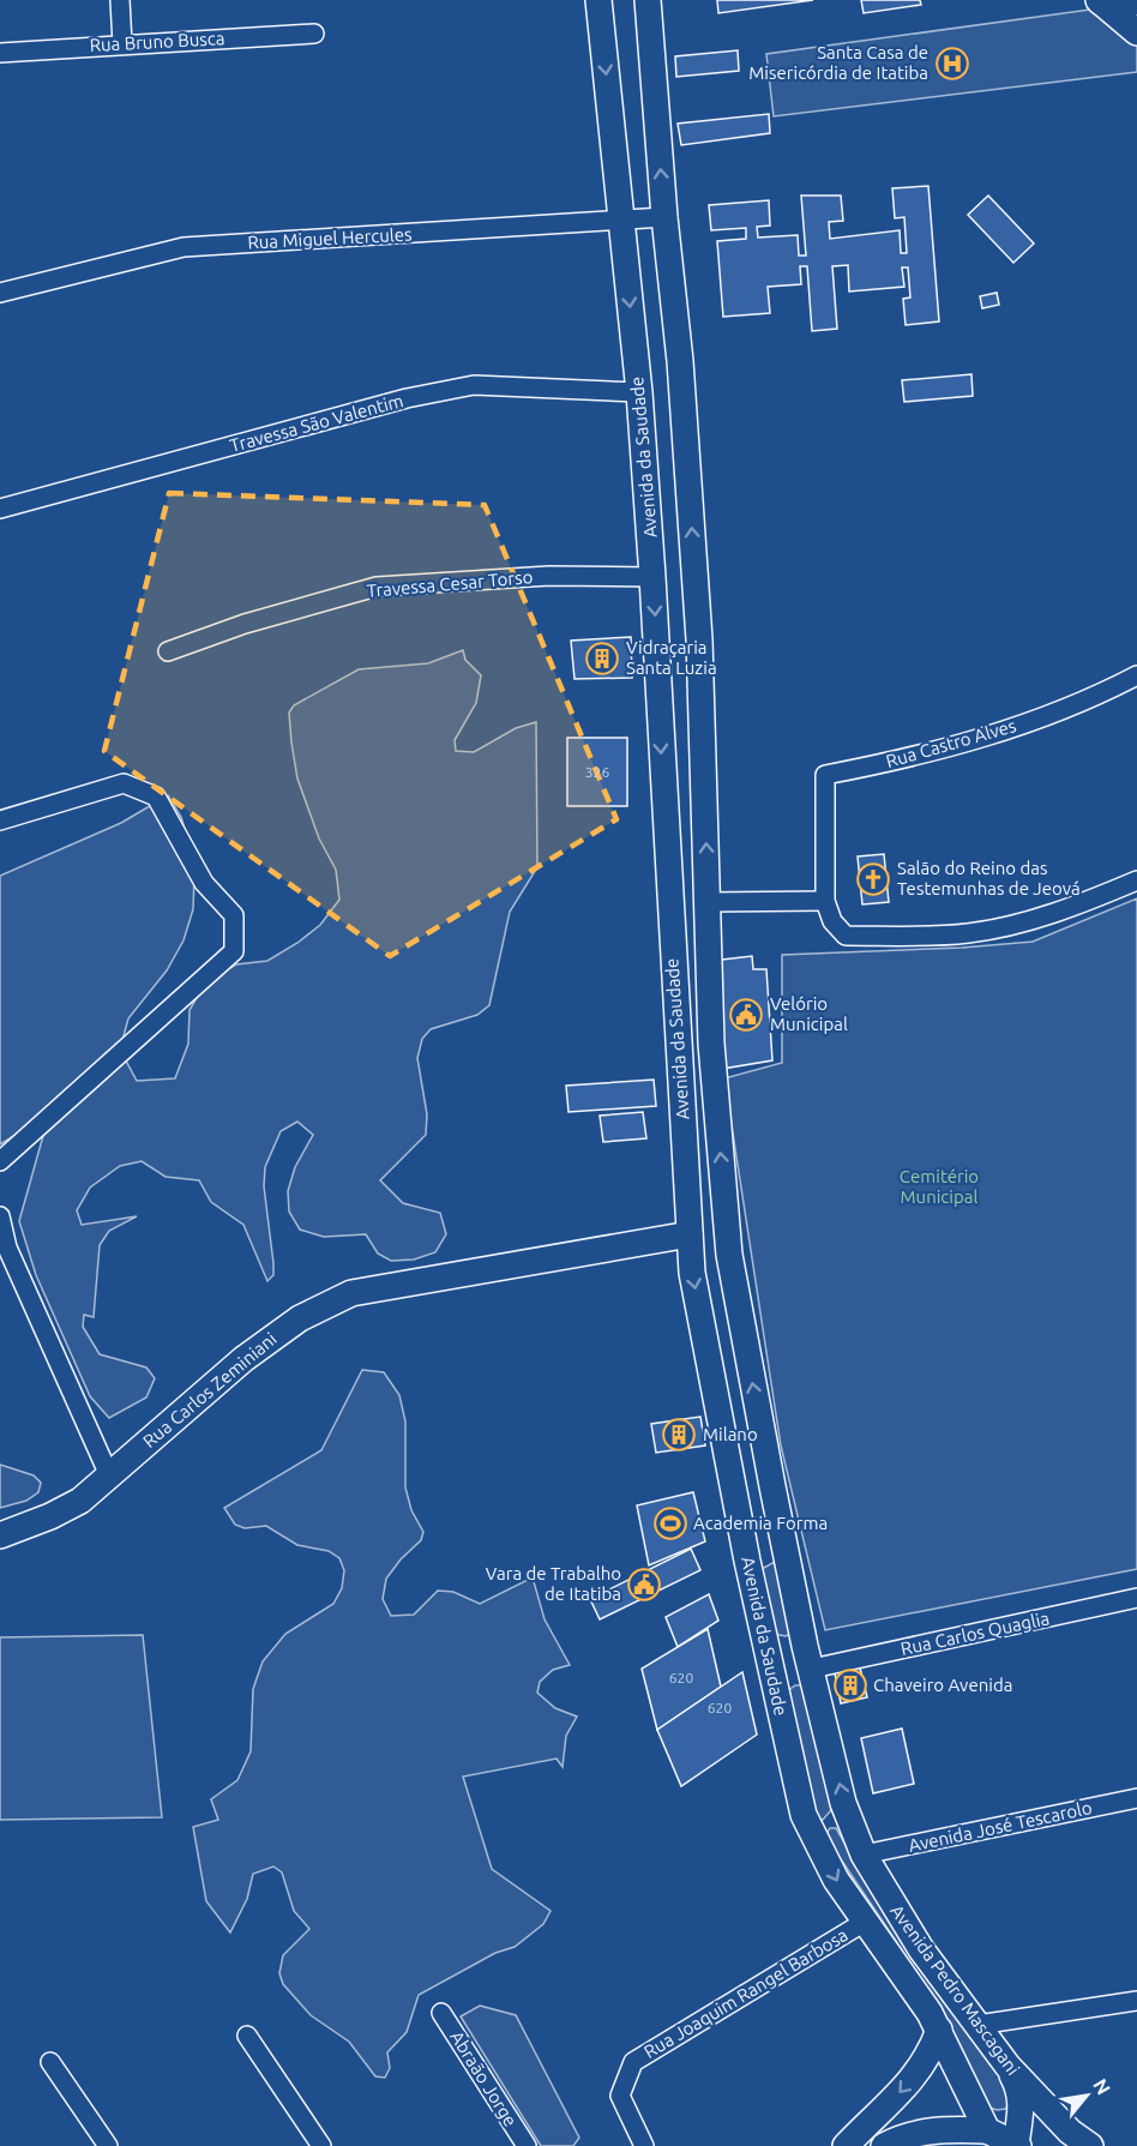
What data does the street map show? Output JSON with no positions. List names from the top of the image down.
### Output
{
  "streets": {
    "main road": ["Avenida da Saudade", "Rua Carlos Zeminiani", "Avenida Pedro Mascagani"],
    "street": [
      "Rua Bruno Busca",
      "Rua Miguel Hercules",
      "Travessa São Valentim",
      "Travessa Cesar Torso",
      "Rua Castro Alves",
      "Rua Carlos Quaglia",
      "Avenida José Tescarolo",
      "Rua Joaquim Rangel Barbosa",
      "Abraão Jorge"
    ]
  },
  "crossings": [
    ["Rua Miguel Hercules", "Avenida da Saudade"],
    ["Travessa São Valentim", "Avenida da Saudade"],
    ["Avenida da Saudade", "Travessa Cesar Torso"],
    ["Avenida da Saudade", "Rua Carlos Zeminiani"],
    ["Avenida da Saudade", "Rua Carlos Quaglia"],
    ["Avenida da Saudade", "Avenida José Tescarolo"],
    ["Avenida da Saudade", "Avenida Pedro Mascagani"],
    ["Avenida da Saudade", "Rua Joaquim Rangel Barbosa"],
    ["Avenida José Tescarolo", "Avenida Pedro Mascagani"]
  ],
  "parks": ["Cemitério Municipal"],
  "places": {
    "hospital": ["Santa Casa de Misericórdia de Itatiba"],
    "building": ["Vidraçaria Santa Luzia", "Milano", "Chaveiro Avenida"],
    "church": ["Salão do Reino das Testemunhas de Jeová"],
    "public building": ["Velório Municipal", "Vara de Trabalho de Itatiba"],
    "sports": ["Academia Forma"]
  },
  "house_numbers": ["326", "620", "620"],
  "north": "top right"
}
